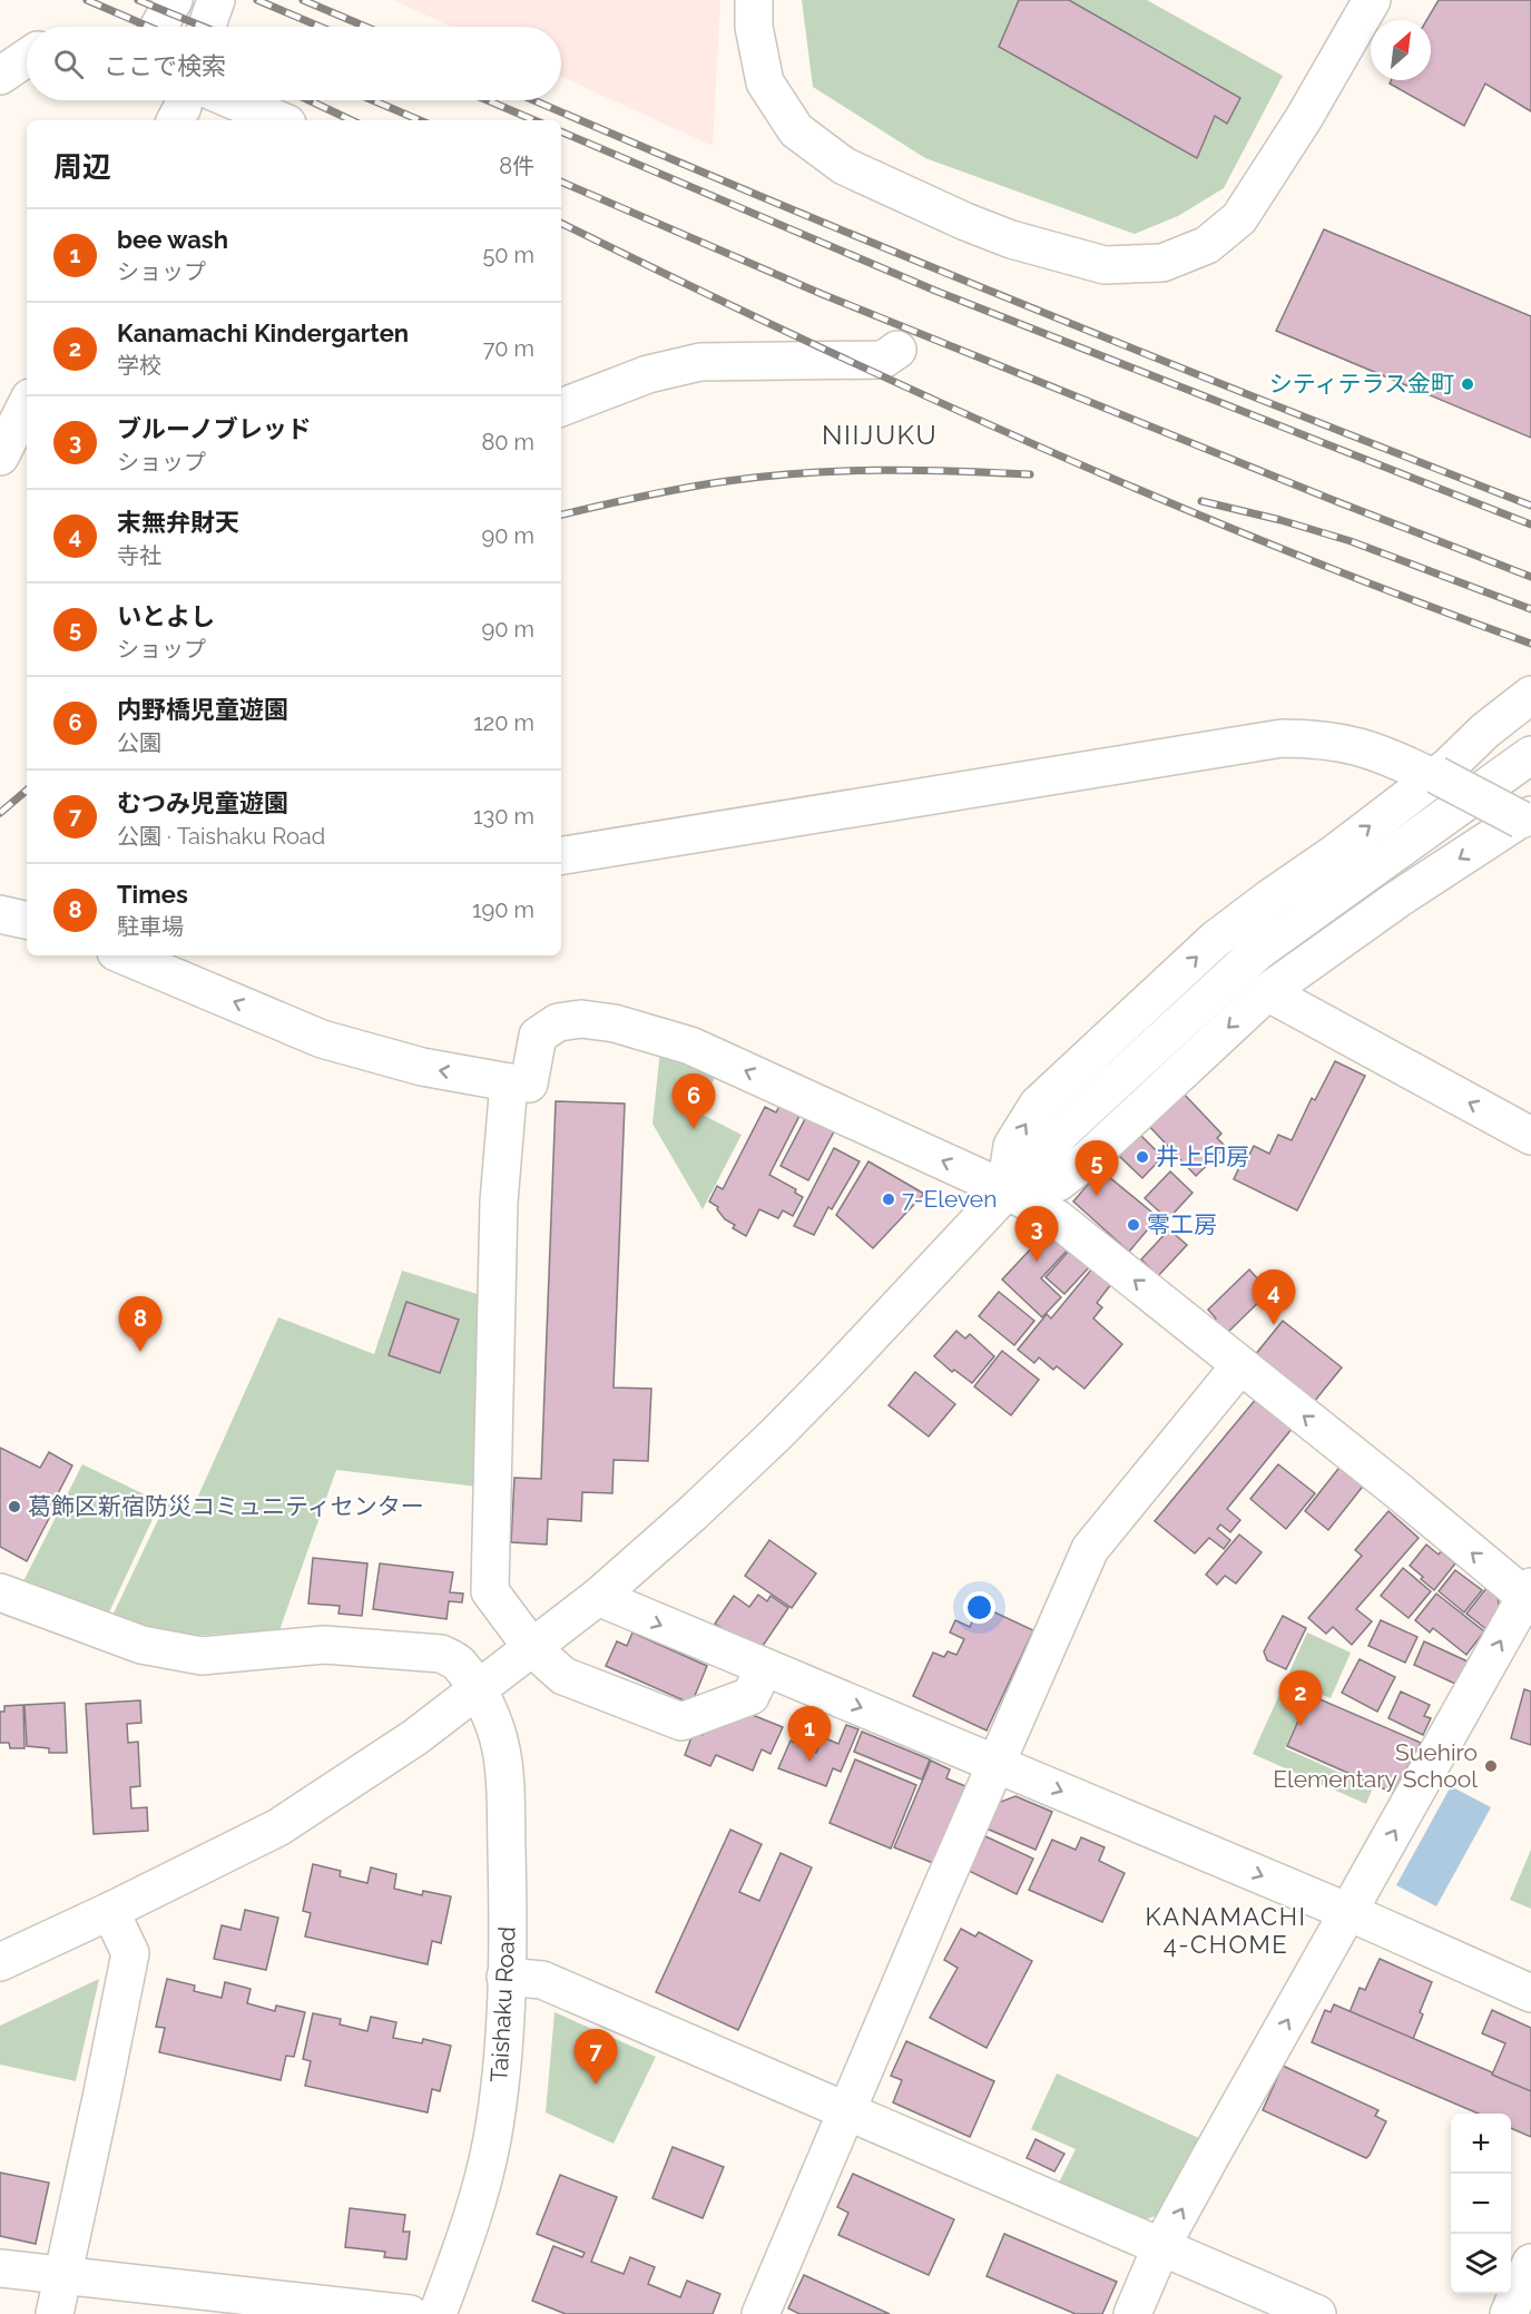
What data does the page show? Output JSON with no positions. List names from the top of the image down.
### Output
{
  "streets": {
    "street": ["Taishaku Road"]
  },
  "districts": ["NIIJUKU", "KANAMACHI 4-CHOME"],
  "places": [
    "シティテラス金町",
    "井上印房",
    "7-Eleven",
    "零工房",
    "葛飾区新宿防災コミュニティセンター",
    "Suehiro Elementary School"
  ],
  "north": "top right",
  "page": {
    "search": "ここで検索",
    "heading": ["周辺", "8件"],
    "list": [
      {
        "mark": "1",
        "name": "bee wash",
        "note": "ショップ",
        "value": "50 m"
      },
      {
        "mark": "2",
        "name": "Kanamachi Kindergarten",
        "note": "学校",
        "value": "70 m"
      },
      {
        "mark": "3",
        "name": "ブルーノブレッド",
        "note": "ショップ",
        "value": "80 m"
      },
      {
        "mark": "4",
        "name": "末無弁財天",
        "note": "寺社",
        "value": "90 m"
      },
      {
        "mark": "5",
        "name": "いとよし",
        "note": "ショップ",
        "value": "90 m"
      },
      {
        "mark": "6",
        "name": "内野橋児童遊園",
        "note": "公園",
        "value": "120 m"
      },
      {
        "mark": "7",
        "name": "むつみ児童遊園",
        "note": "公園 · Taishaku Road",
        "value": "130 m"
      },
      {
        "mark": "8",
        "name": "Times",
        "note": "駐車場",
        "value": "190 m"
      }
    ],
    "pins": [
      "6",
      "5",
      "3",
      "4",
      "8",
      "2",
      "1",
      "7"
    ],
    "map_buttons": ["+", "−"]
  }
}
